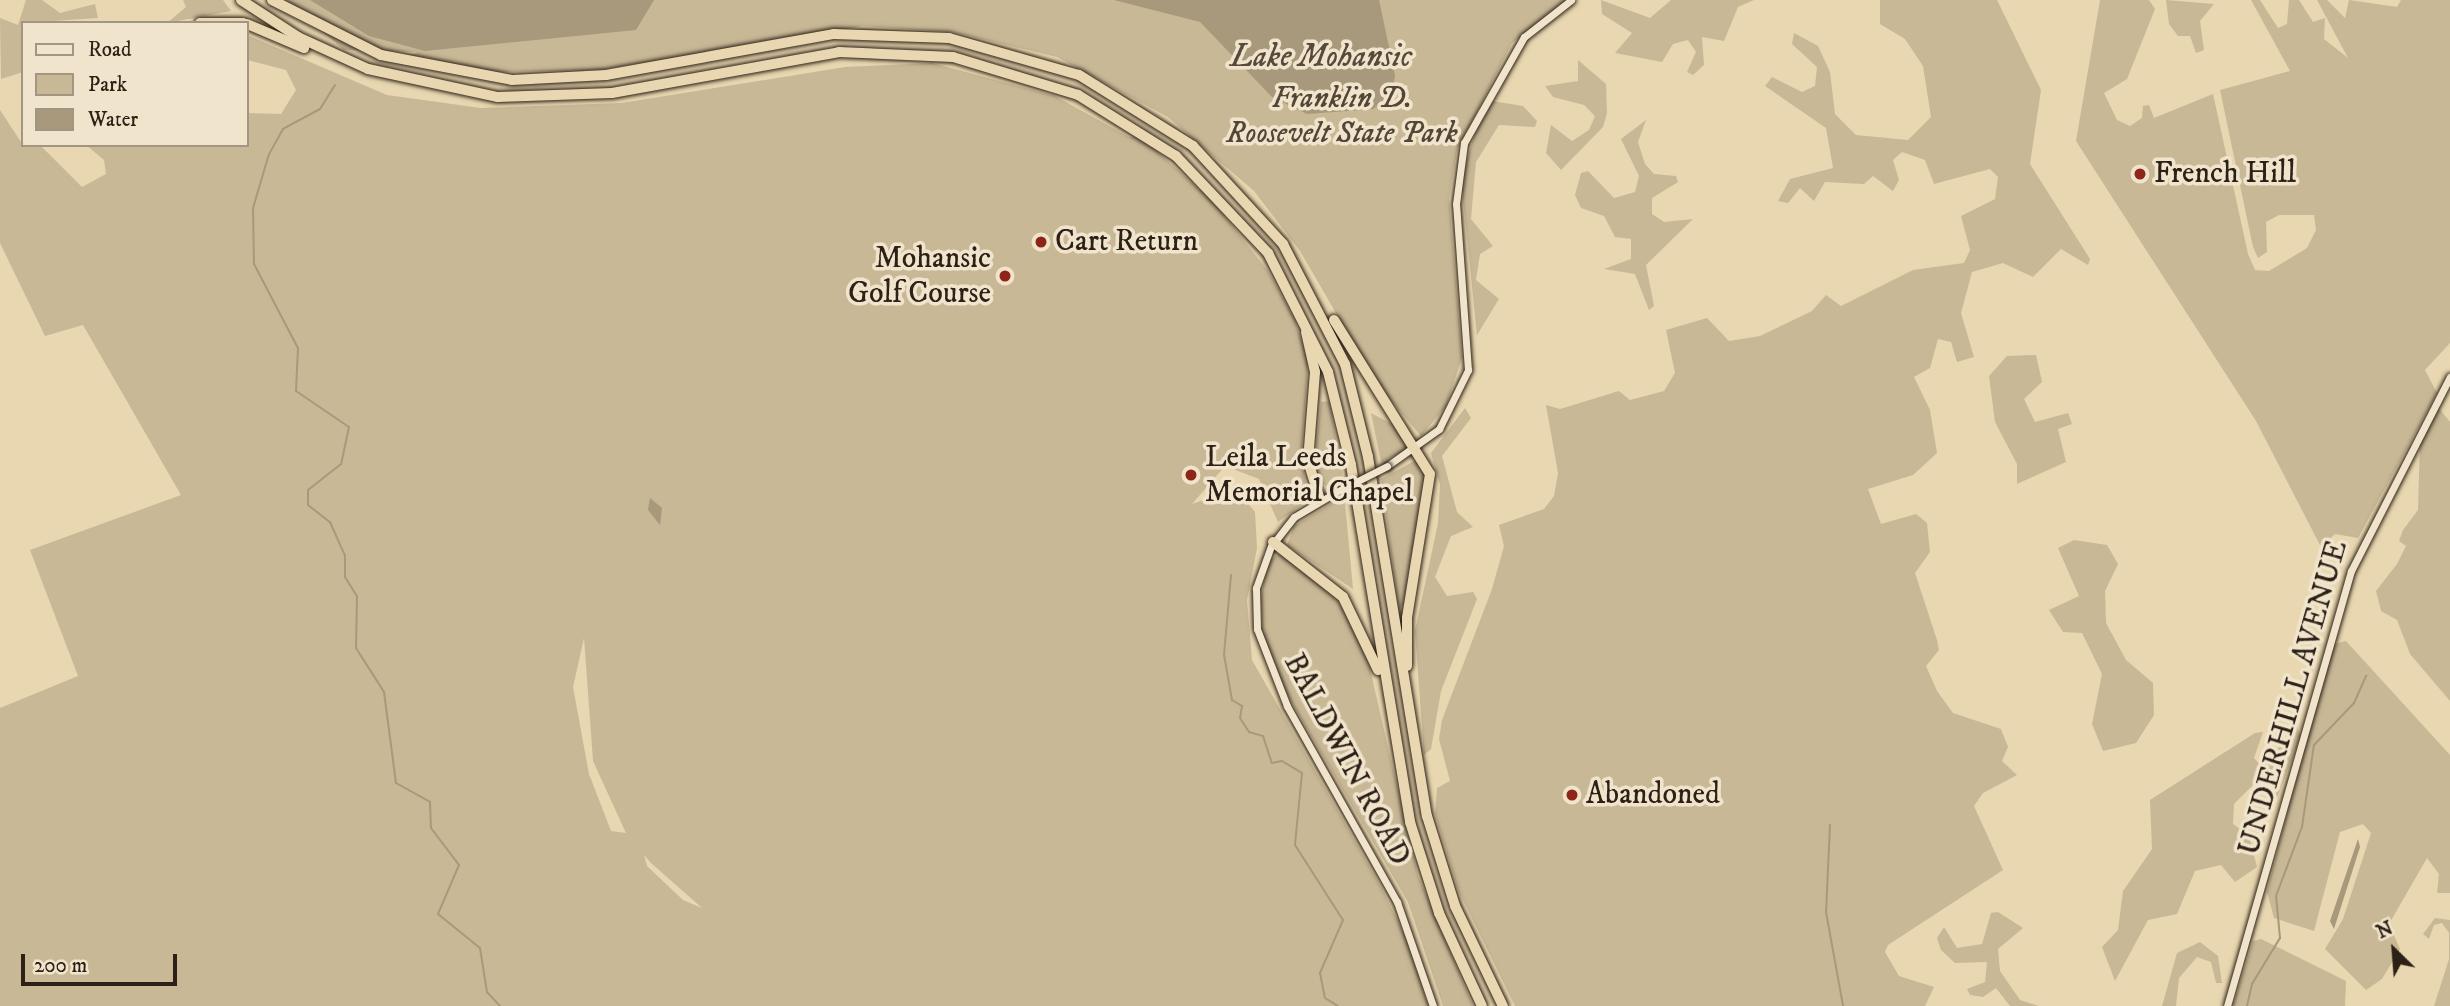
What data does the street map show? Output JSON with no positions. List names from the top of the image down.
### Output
{
  "streets": {
    "street": ["UNDERHILL AVENUE", "BALDWIN ROAD"]
  },
  "water": ["Lake Mohansic"],
  "parks": ["Franklin D. Roosevelt State Park"],
  "places": [
    "French Hill",
    "Cart Return",
    "Mohansic Golf Course",
    "Leila Leeds Memorial Chapel",
    "Abandoned"
  ],
  "legend": ["Road", "Park", "Water"],
  "scale_bar": "200 m",
  "north": "top left"
}
